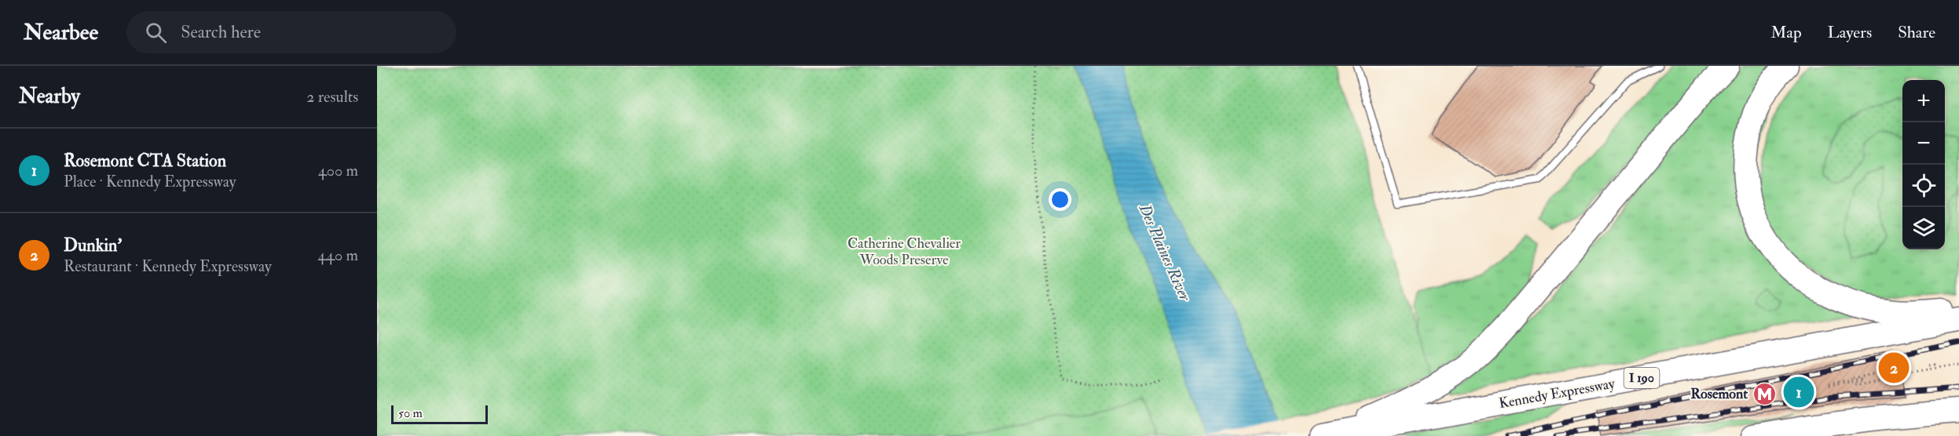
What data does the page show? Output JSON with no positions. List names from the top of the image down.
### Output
{
  "streets": {
    "highway": ["I 190", "Kennedy Expressway"]
  },
  "water": ["Des Plaines River"],
  "parks": ["Catherine Chevalier Woods Preserve"],
  "places": {
    "metro station": ["Rosemont"]
  },
  "scale_bar": "50 m",
  "page": {
    "header": "Nearbee",
    "search": "Search here",
    "nav": ["Map", "Layers", "Share"],
    "heading": ["Nearby", "2 results"],
    "map_buttons": ["+", "−"],
    "list": [
      {
        "mark": "1",
        "name": "Rosemont CTA Station",
        "note": "Place · Kennedy Expressway",
        "value": "400 m"
      },
      {
        "mark": "2",
        "name": "Dunkin'",
        "note": "Restaurant · Kennedy Expressway",
        "value": "440 m"
      }
    ],
    "pins": ["2", "1"],
    "scale": "50 m"
  }
}
